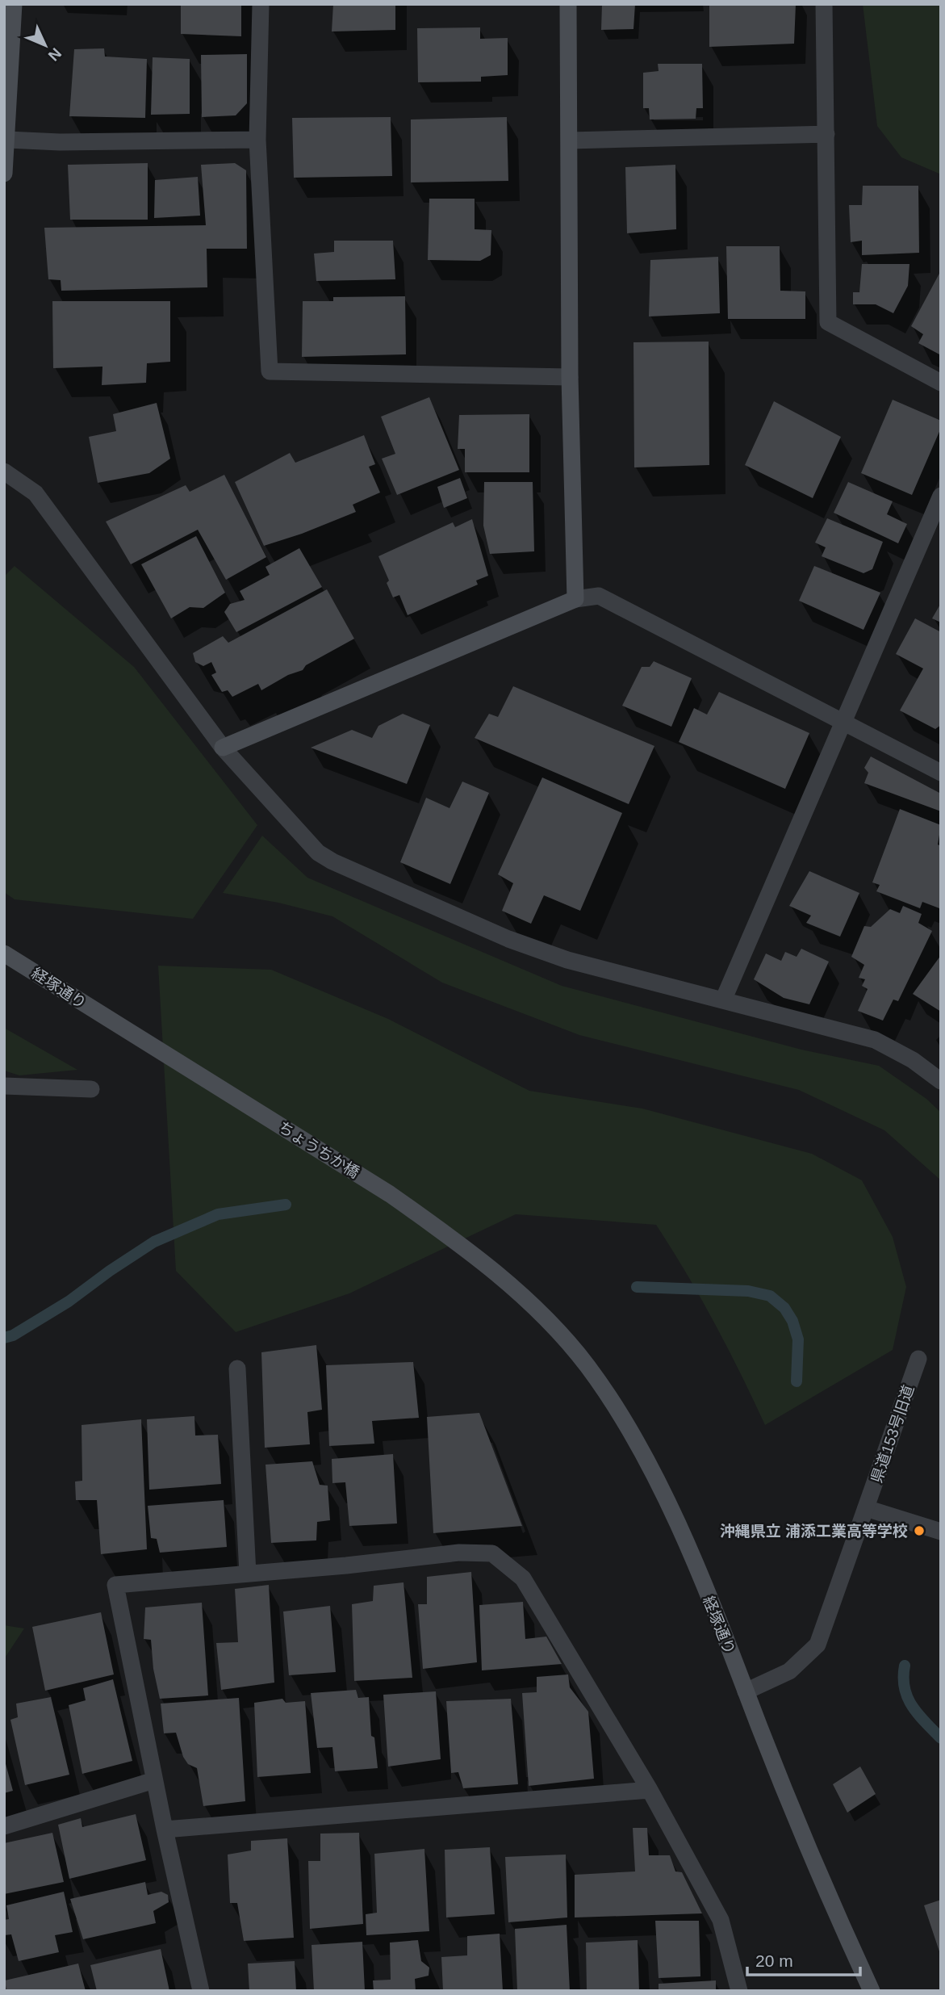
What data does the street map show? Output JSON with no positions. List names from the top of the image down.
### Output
{
  "streets": {
    "main road": ["経塚通り", "ちょうちか橋"],
    "street": ["県道153号旧道"]
  },
  "crossings": [
    ["経塚通り", "ちょうちか橋"],
    ["経塚通り", "県道153号旧道"]
  ],
  "places": ["沖縄県立 浦添工業高等学校"],
  "scale_bar": "20 m",
  "north": "bottom right"
}
